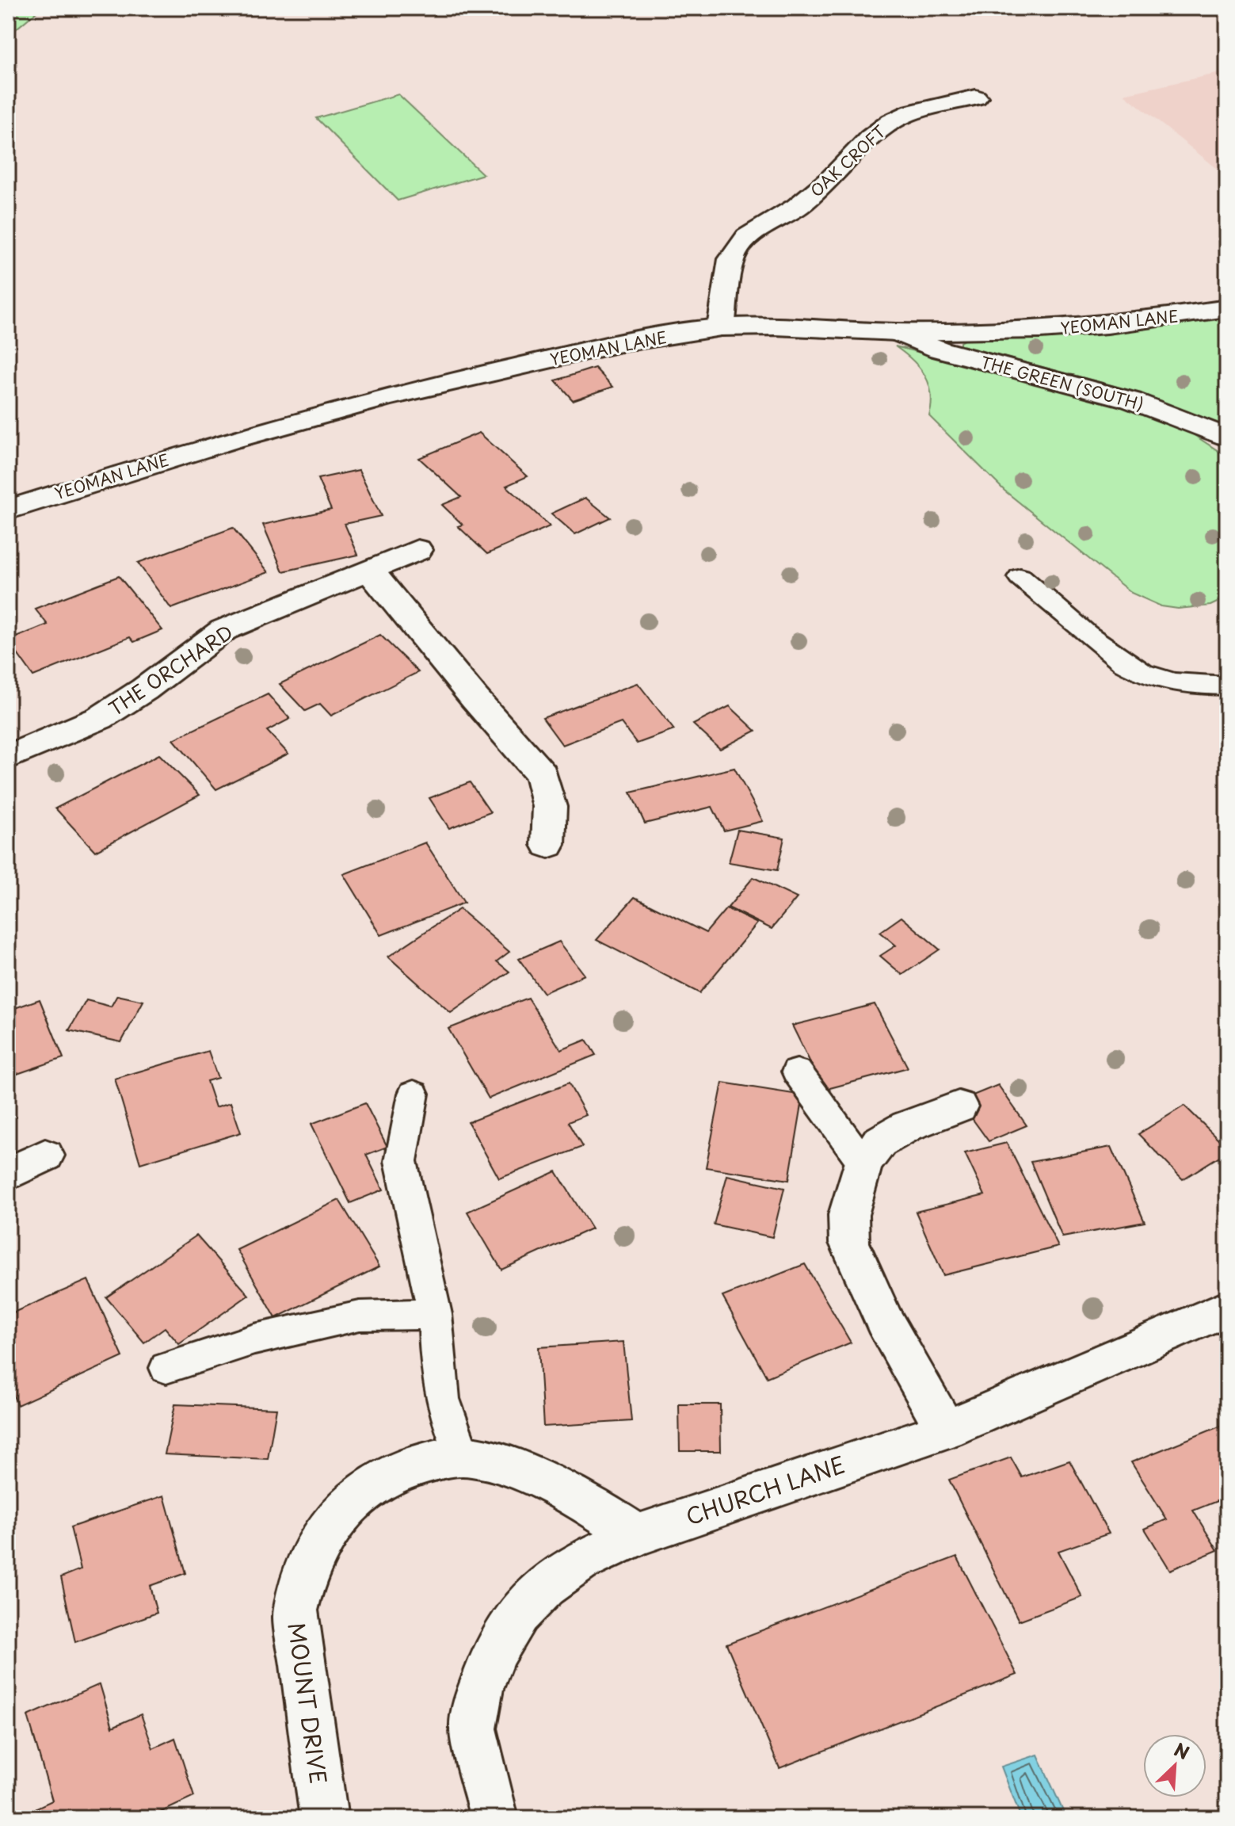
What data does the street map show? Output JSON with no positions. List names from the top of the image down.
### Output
{
  "streets": {
    "street": [
      "OAK CROFT",
      "YEOMAN LANE",
      "THE GREEN (SOUTH)",
      "THE ORCHARD",
      "CHURCH LANE",
      "MOUNT DRIVE"
    ]
  },
  "crossings": [
    ["OAK CROFT", "YEOMAN LANE"],
    ["YEOMAN LANE", "THE GREEN (SOUTH)"],
    ["CHURCH LANE", "MOUNT DRIVE"]
  ],
  "north": "top right"
}
